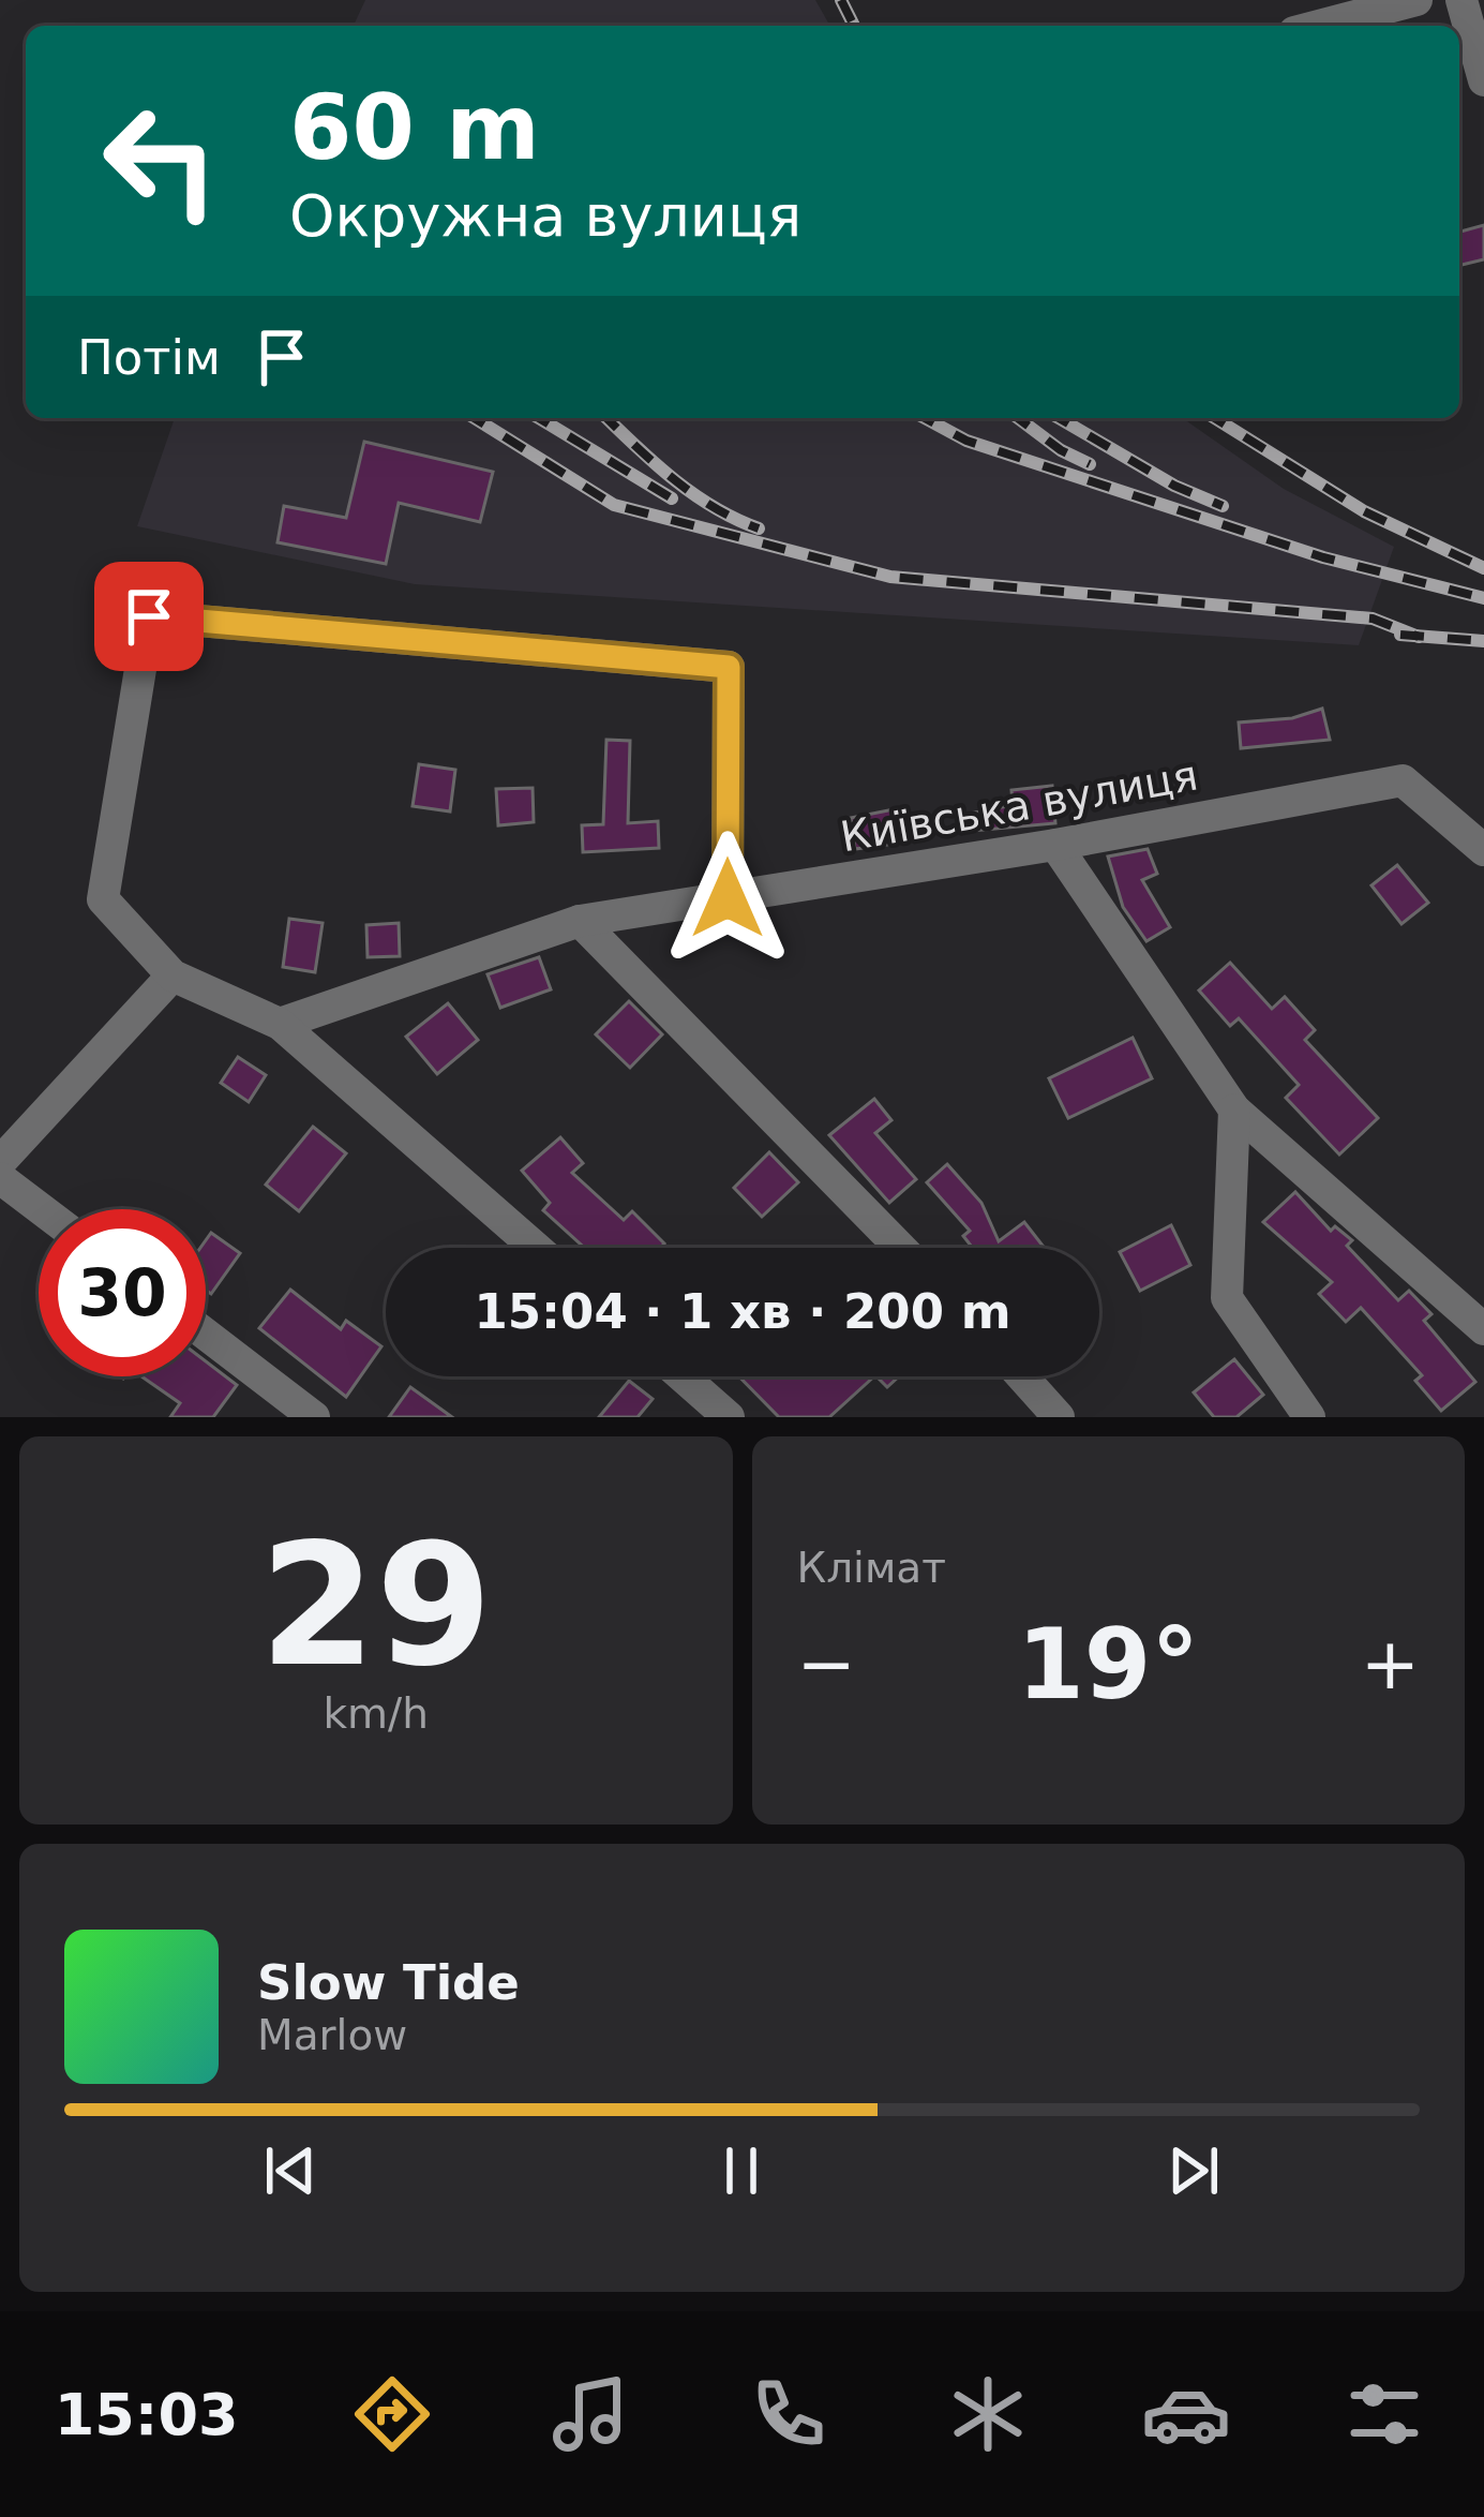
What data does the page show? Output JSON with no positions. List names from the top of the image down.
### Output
{
  "streets": {
    "street": ["Київська вулиця"]
  },
  "page": {
    "turn": ["60 m", "Окружна вулиця"],
    "then": "Потім",
    "limit": "30",
    "trip": "15:04 · 1 хв · 200 m",
    "tile": [
      ["29", "km/h"],
      "Клімат"
    ],
    "heat": ["−", "19°", "+"],
    "song": ["Slow Tide", "Marlow"],
    "tabs": "15:03"
  }
}
